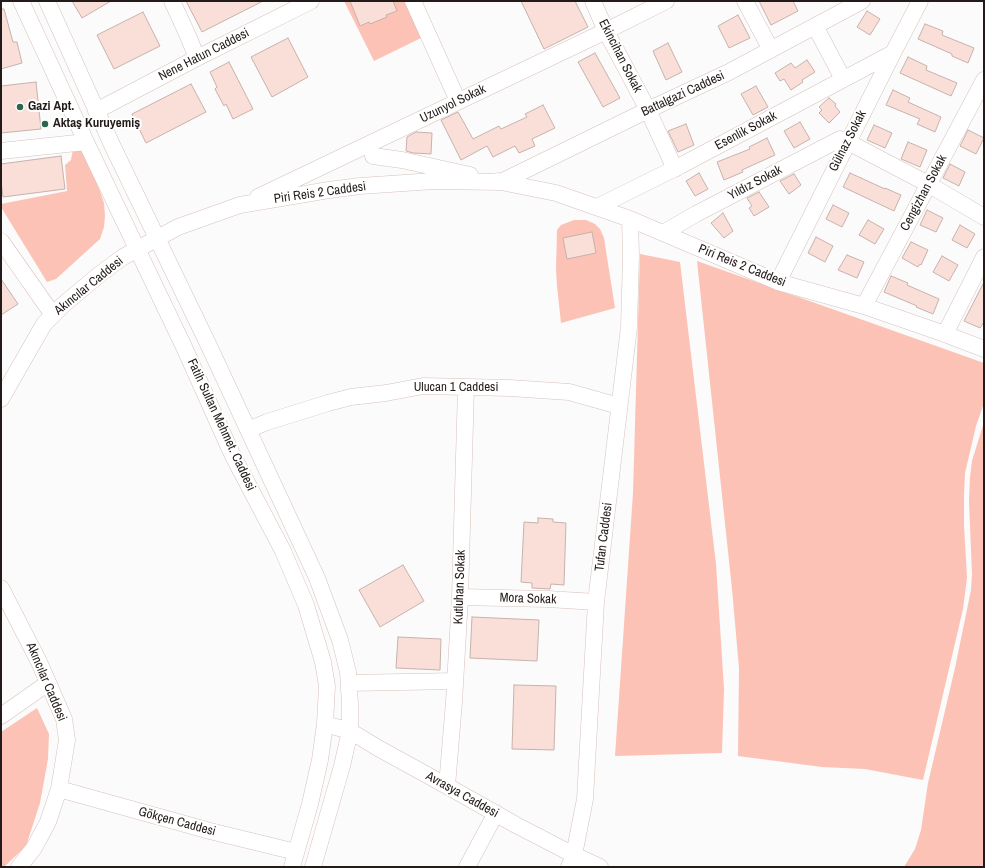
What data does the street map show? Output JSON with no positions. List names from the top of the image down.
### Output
{
  "streets": {
    "street": [
      "Nene Hatun Caddesi",
      "Ekincihan Sokak",
      "Battalgazi Caddesi",
      "Uzunyol Sokak",
      "Esenlik Sokak",
      "Gülnaz Sokak",
      "Yıldız Sokak",
      "Piri Reis 2 Caddesi",
      "Cengizhan Sokak",
      "Akıncılar Caddesi",
      "Ulucan 1 Caddesi",
      "Fatih Sultan Mehmet. Caddesi",
      "Tufan Caddesi",
      "Kutluhan Sokak",
      "Mora Sokak",
      "Avrasya Caddesi",
      "Gökçen Caddesi"
    ]
  },
  "crossings": [
    ["Nene Hatun Caddesi", "Fatih Sultan Mehmet. Caddesi"],
    ["Ekincihan Sokak", "Battalgazi Caddesi"],
    ["Ekincihan Sokak", "Uzunyol Sokak"],
    ["Ekincihan Sokak", "Esenlik Sokak"],
    ["Battalgazi Caddesi", "Piri Reis 2 Caddesi"],
    ["Uzunyol Sokak", "Piri Reis 2 Caddesi"],
    ["Esenlik Sokak", "Gülnaz Sokak"],
    ["Esenlik Sokak", "Piri Reis 2 Caddesi"],
    ["Gülnaz Sokak", "Yıldız Sokak"],
    ["Gülnaz Sokak", "Piri Reis 2 Caddesi"],
    ["Yıldız Sokak", "Piri Reis 2 Caddesi"],
    ["Piri Reis 2 Caddesi", "Cengizhan Sokak"],
    ["Piri Reis 2 Caddesi", "Akıncılar Caddesi"],
    ["Piri Reis 2 Caddesi", "Fatih Sultan Mehmet. Caddesi"],
    ["Piri Reis 2 Caddesi", "Tufan Caddesi"],
    ["Akıncılar Caddesi", "Fatih Sultan Mehmet. Caddesi"],
    ["Akıncılar Caddesi", "Gökçen Caddesi"],
    ["Ulucan 1 Caddesi", "Fatih Sultan Mehmet. Caddesi"],
    ["Ulucan 1 Caddesi", "Tufan Caddesi"],
    ["Ulucan 1 Caddesi", "Kutluhan Sokak"],
    ["Fatih Sultan Mehmet. Caddesi", "Avrasya Caddesi"],
    ["Fatih Sultan Mehmet. Caddesi", "Gökçen Caddesi"],
    ["Tufan Caddesi", "Mora Sokak"],
    ["Tufan Caddesi", "Avrasya Caddesi"],
    ["Kutluhan Sokak", "Mora Sokak"],
    ["Kutluhan Sokak", "Avrasya Caddesi"]
  ],
  "places": ["Gazi Apt.", "Aktaş Kuruyemiş"]
}
